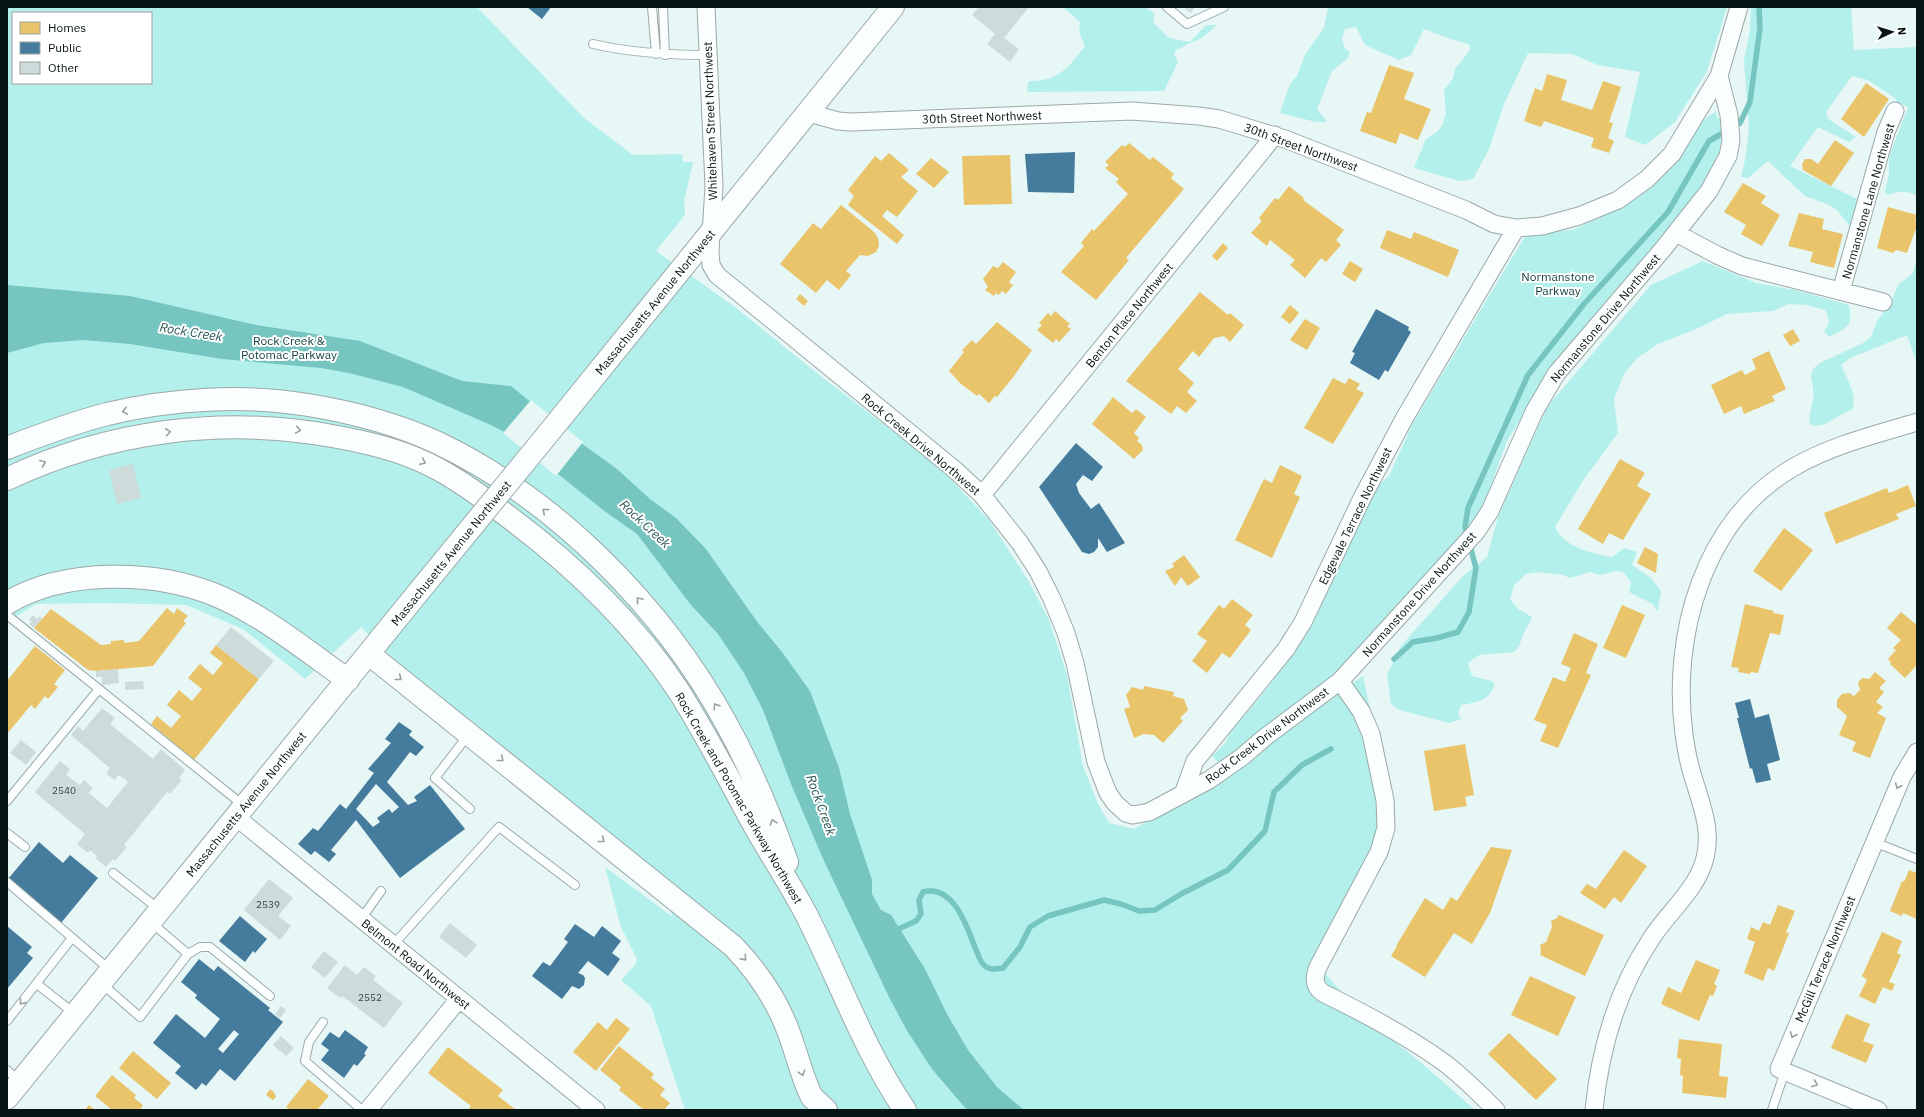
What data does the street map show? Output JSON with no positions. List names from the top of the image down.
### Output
{
  "streets": {
    "main road": ["Massachusetts Avenue Northwest", "Rock Creek and Potomac Parkway Northwest"],
    "street": [
      "30th Street Northwest",
      "Whitehaven Street Northwest",
      "Normanstone Lane Northwest",
      "Benton Place Northwest",
      "Normanstone Drive Northwest",
      "Rock Creek Drive Northwest",
      "Edgevale Terrace Northwest",
      "McGill Terrace Northwest",
      "Belmont Road Northwest"
    ]
  },
  "crossings": [
    ["30th Street Northwest", "Massachusetts Avenue Northwest"],
    ["30th Street Northwest", "Benton Place Northwest"],
    ["30th Street Northwest", "Normanstone Drive Northwest"],
    ["30th Street Northwest", "Edgevale Terrace Northwest"],
    ["Whitehaven Street Northwest", "Massachusetts Avenue Northwest"],
    ["Whitehaven Street Northwest", "Rock Creek Drive Northwest"],
    ["Normanstone Lane Northwest", "Normanstone Drive Northwest"],
    ["Massachusetts Avenue Northwest", "Rock Creek Drive Northwest"],
    ["Massachusetts Avenue Northwest", "Belmont Road Northwest"],
    ["Benton Place Northwest", "Rock Creek Drive Northwest"],
    ["Normanstone Drive Northwest", "Rock Creek Drive Northwest"],
    ["Rock Creek Drive Northwest", "Edgevale Terrace Northwest"]
  ],
  "one_way": ["McGill Terrace Northwest"],
  "water": ["Rock Creek"],
  "parks": ["Normanstone Parkway", "Rock Creek & Potomac Parkway"],
  "house_numbers": ["2540", "2539", "2552"],
  "legend": ["Homes", "Public", "Other"],
  "north": "right"
}
